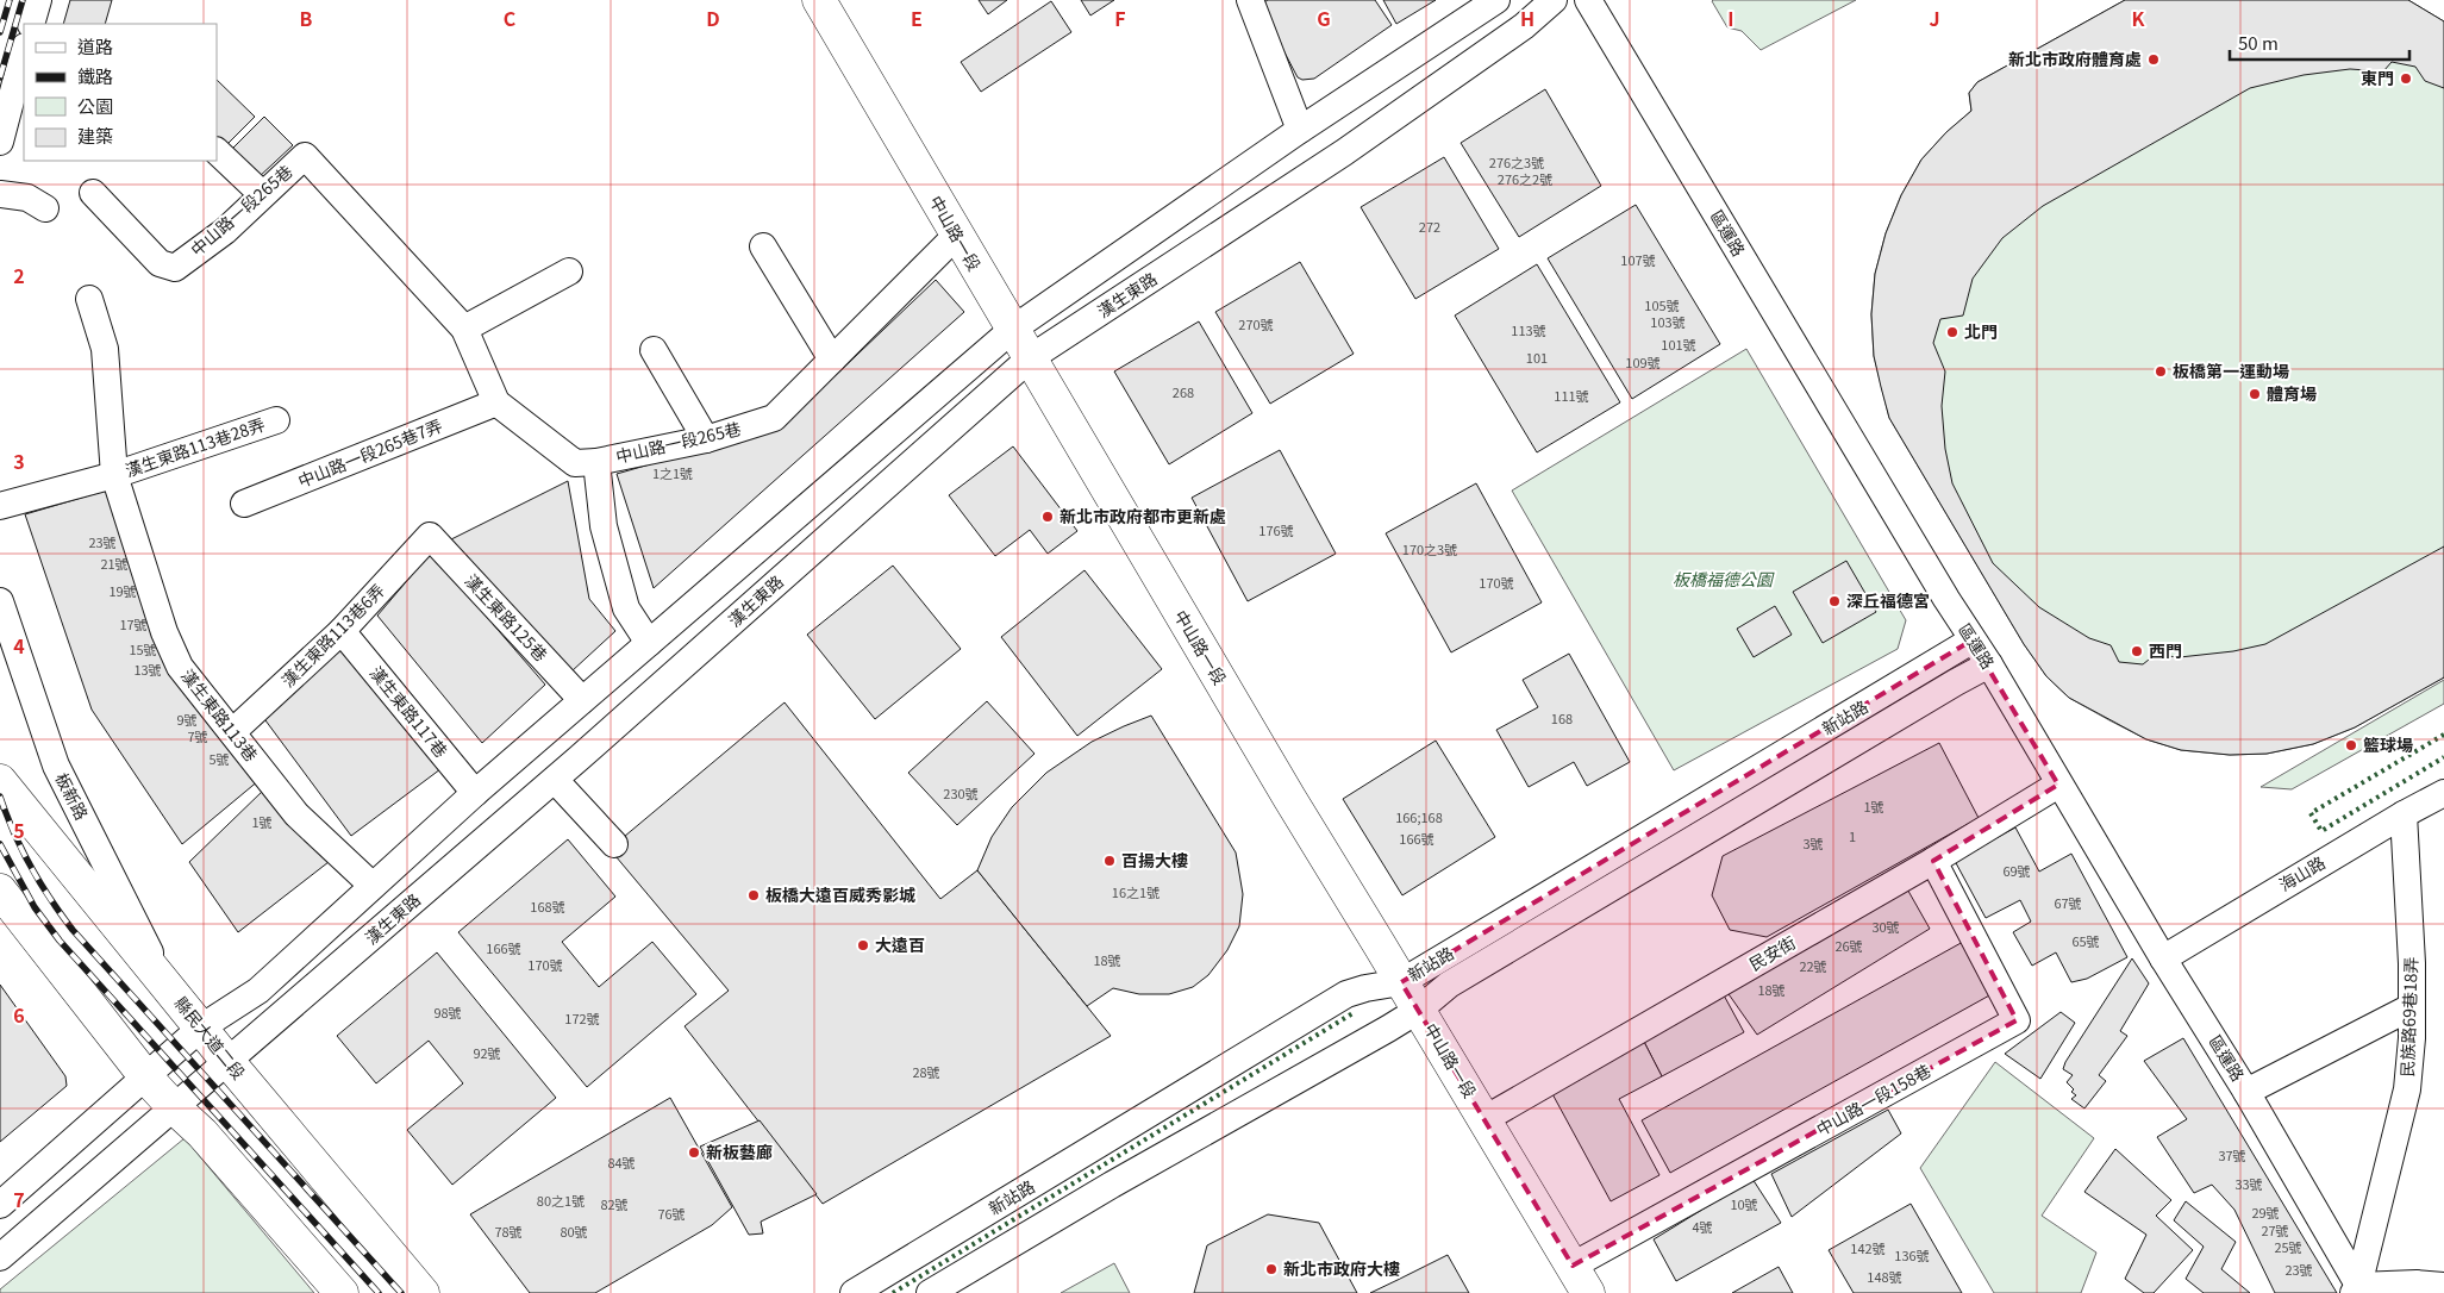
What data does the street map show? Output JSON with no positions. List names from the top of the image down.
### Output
{
  "streets": {
    "main road": ["中山路一段", "縣民大道二段"],
    "street": [
      "中山路一段265巷",
      "區運路",
      "漢生東路",
      "漢生東路113巷28弄",
      "中山路一段265巷7弄",
      "漢生東路125巷",
      "漢生東路113巷6弄",
      "漢生東路117巷",
      "漢生東路113巷",
      "新站路",
      "板新路",
      "海山路",
      "民安街",
      "民族路69巷18弄",
      "中山路一段158巷"
    ]
  },
  "crossings": [
    ["中山路一段265巷", "中山路一段"],
    ["中山路一段265巷", "中山路一段265巷7弄"],
    ["中山路一段", "漢生東路"],
    ["中山路一段", "新站路"],
    ["中山路一段", "民安街"],
    ["中山路一段", "中山路一段158巷"],
    ["區運路", "新站路"],
    ["區運路", "海山路"],
    ["區運路", "民安街"],
    ["區運路", "民族路69巷18弄"],
    ["漢生東路", "縣民大道二段"],
    ["漢生東路113巷28弄", "漢生東路113巷"],
    ["漢生東路125巷", "漢生東路113巷6弄"],
    ["漢生東路113巷6弄", "漢生東路117巷"],
    ["漢生東路113巷6弄", "漢生東路113巷"],
    ["板新路", "縣民大道二段"],
    ["海山路", "民族路69巷18弄"],
    ["民安街", "中山路一段158巷"]
  ],
  "parks": ["板橋福德公園"],
  "places": [
    "新北市政府體育處",
    "東門",
    "北門",
    "板橋第一運動場",
    "體育場",
    "新北市政府都市更新處",
    "深丘福德宮",
    "西門",
    "籃球場",
    "百揚大樓",
    "板橋大遠百威秀影城",
    "大遠百",
    "新板藝廊",
    "新北市政府大樓"
  ],
  "house_numbers": [
    "276之3號",
    "276之2號",
    "272",
    "107號",
    "105號",
    "103號",
    "270號",
    "113號",
    "101號",
    "101",
    "109號",
    "268",
    "111號",
    "1之1號",
    "176號",
    "23號",
    "170之3號",
    "21號",
    "170號",
    "19號",
    "17號",
    "15號",
    "13號",
    "168",
    "9號",
    "7號",
    "5號",
    "230號",
    "1號",
    "166;168",
    "1號",
    "1",
    "166號",
    "3號",
    "69號",
    "16之1號",
    "67號",
    "168號",
    "30號",
    "65號",
    "26號",
    "166號",
    "18號",
    "170號",
    "22號",
    "18號",
    "98號",
    "172號",
    "92號",
    "28號",
    "37號",
    "84號",
    "33號",
    "80之1號",
    "82號",
    "10號",
    "29號",
    "76號",
    "4號",
    "27號",
    "78號",
    "80號",
    "25號",
    "142號",
    "136號",
    "23號",
    "148號"
  ],
  "legend": [
    "道路",
    "鐵路",
    "公園",
    "建築"
  ],
  "scale_bar": "50 m",
  "grid": {
    "columns": [
      "B",
      "C",
      "D",
      "E",
      "F",
      "G",
      "H",
      "I",
      "J",
      "K"
    ],
    "rows": [
      "2",
      "3",
      "4",
      "5",
      "6",
      "7"
    ]
  }
}
